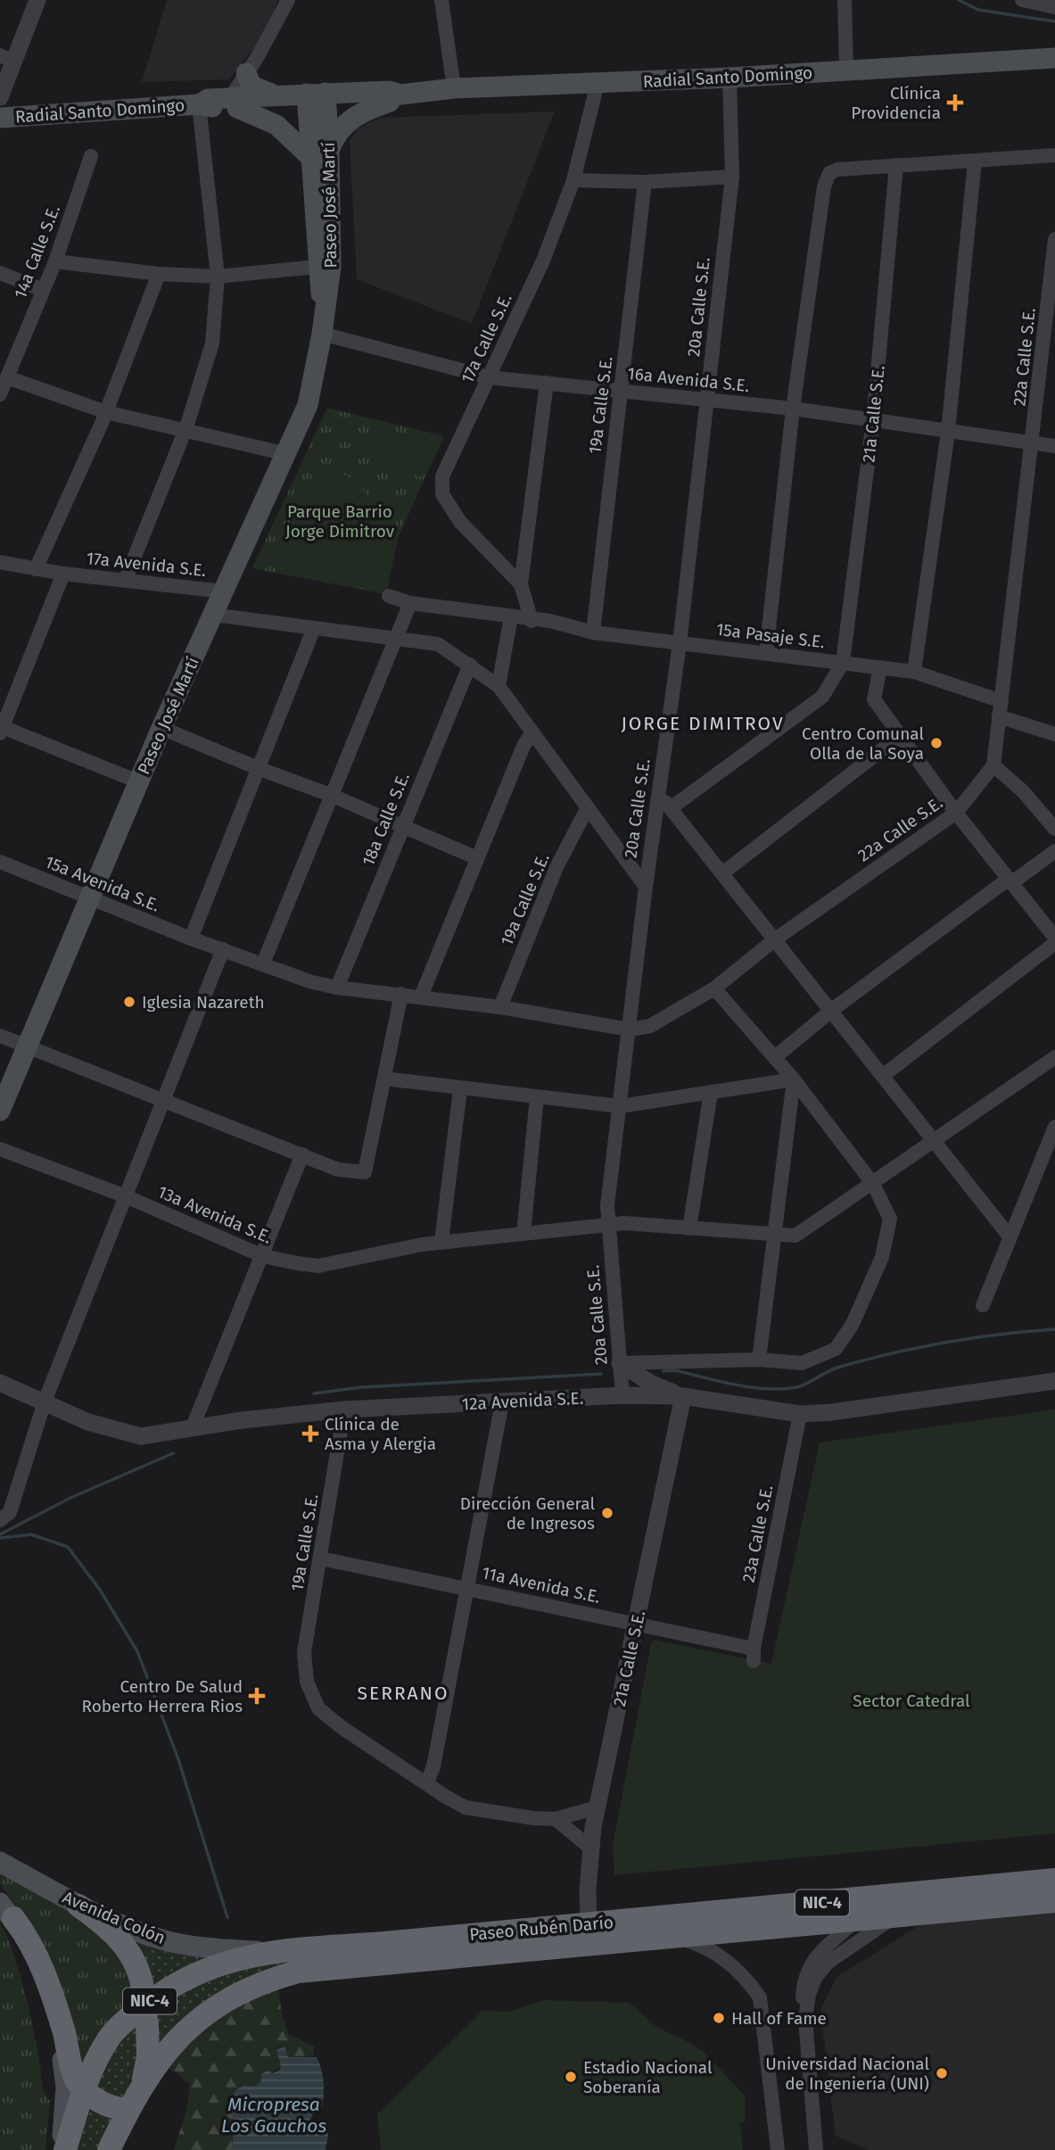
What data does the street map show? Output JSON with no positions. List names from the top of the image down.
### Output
{
  "streets": {
    "highway": ["NIC-4", "Paseo Rubén Darío"],
    "main road": ["Radial Santo Domingo", "Paseo José Martí", "Avenida Colón"],
    "street": [
      "14a Calle S.E.",
      "20a Calle S.E.",
      "17a Calle S.E.",
      "22a Calle S.E.",
      "16a Avenida S.E.",
      "19a Calle S.E.",
      "21a Calle S.E.",
      "17a Avenida S.E.",
      "15a Pasaje S.E.",
      "18a Calle S.E.",
      "15a Avenida S.E.",
      "13a Avenida S.E.",
      "12a Avenida S.E.",
      "23a Calle S.E.",
      "11a Avenida S.E."
    ]
  },
  "crossings": [
    ["Radial Santo Domingo", "Paseo José Martí"],
    ["Radial Santo Domingo", "20a Calle S.E."],
    ["Radial Santo Domingo", "17a Calle S.E."],
    ["Paseo José Martí", "16a Avenida S.E."],
    ["Paseo José Martí", "17a Avenida S.E."],
    ["Paseo José Martí", "15a Avenida S.E."],
    ["20a Calle S.E.", "22a Calle S.E."],
    ["20a Calle S.E.", "16a Avenida S.E."],
    ["20a Calle S.E.", "15a Pasaje S.E."],
    ["20a Calle S.E.", "13a Avenida S.E."],
    ["20a Calle S.E.", "12a Avenida S.E."],
    ["17a Calle S.E.", "16a Avenida S.E."],
    ["22a Calle S.E.", "16a Avenida S.E."],
    ["22a Calle S.E.", "19a Calle S.E."],
    ["22a Calle S.E.", "15a Pasaje S.E."],
    ["22a Calle S.E.", "18a Calle S.E."],
    ["22a Calle S.E.", "15a Avenida S.E."],
    ["16a Avenida S.E.", "19a Calle S.E."],
    ["16a Avenida S.E.", "21a Calle S.E."],
    ["19a Calle S.E.", "15a Pasaje S.E."],
    ["19a Calle S.E.", "12a Avenida S.E."],
    ["19a Calle S.E.", "11a Avenida S.E."],
    ["21a Calle S.E.", "15a Pasaje S.E."],
    ["21a Calle S.E.", "12a Avenida S.E."],
    ["21a Calle S.E.", "11a Avenida S.E."],
    ["21a Calle S.E.", "Paseo Rubén Darío"],
    ["12a Avenida S.E.", "23a Calle S.E."],
    ["23a Calle S.E.", "11a Avenida S.E."],
    ["NIC-4", "Paseo Rubén Darío"],
    ["Avenida Colón", "Paseo Rubén Darío"]
  ],
  "districts": ["JORGE DIMITROV", "SERRANO"],
  "water": ["Micropresa Los Gauchos"],
  "parks": ["Parque Barrio Jorge Dimitrov", "Sector Catedral"],
  "places": {
    "health": ["Clínica Providencia", "Clínica de Asma y Alergia", "Centro De Salud Roberto Herrera Rios"],
    "other": [
      "Centro Comunal Olla de la Soya",
      "Iglesia Nazareth",
      "Dirección General de Ingresos",
      "Hall of Fame",
      "Universidad Nacional de Ingeniería (UNI)",
      "Estadio Nacional Soberanía"
    ]
  }
}
